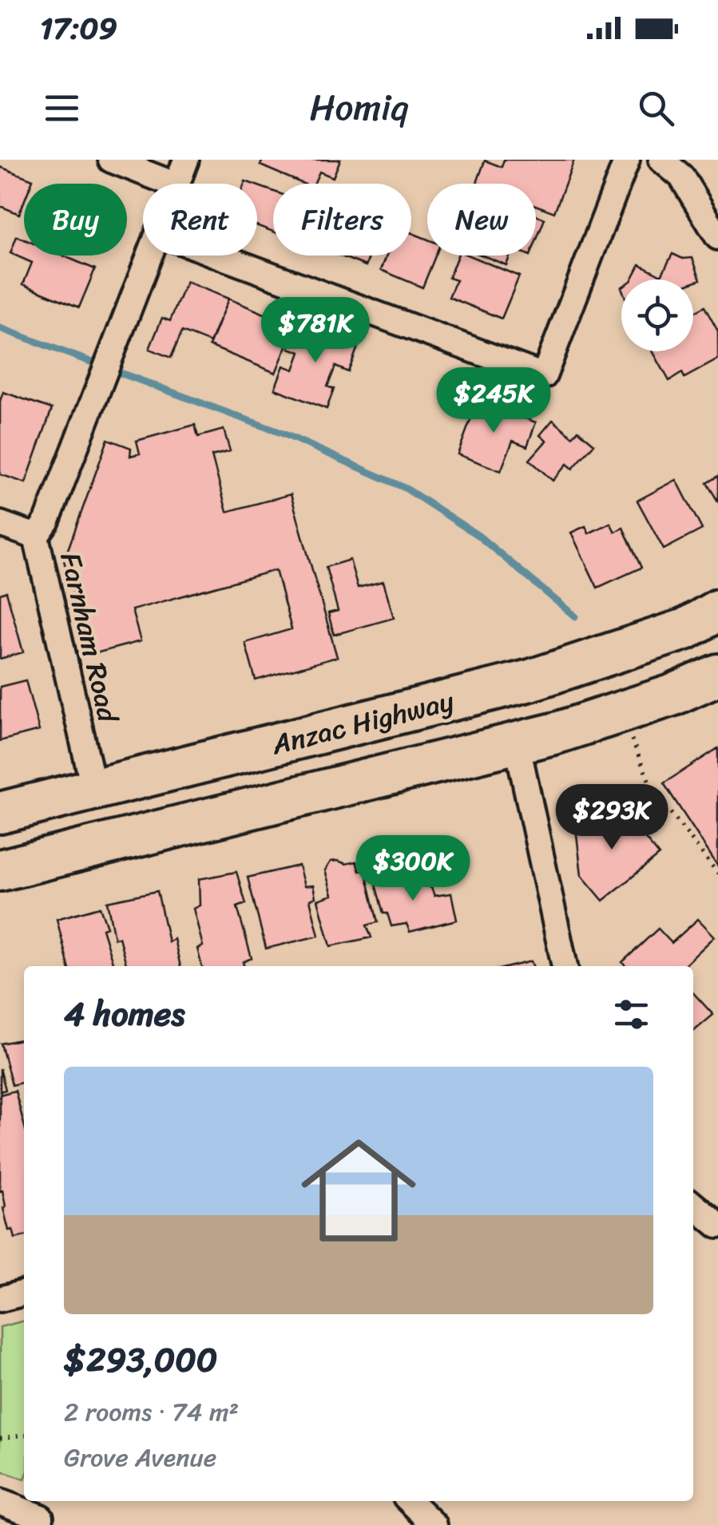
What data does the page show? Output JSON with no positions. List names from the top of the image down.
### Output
{
  "streets": {
    "highway": ["Anzac Highway"],
    "street": ["Farnham Road"]
  },
  "crossings": [
    ["Farnham Road", "Anzac Highway"]
  ],
  "page": {
    "status": "17:09",
    "header": "Homiq",
    "chip": [
      "Buy",
      "Rent",
      "Filters",
      "New"
    ],
    "price": [
      "$781K",
      "$245K",
      "$293K",
      "$300K"
    ],
    "heading": "4 homes",
    "list": [
      {
        "name": "$293,000",
        "note": "2 rooms · 74 m² · Grove Avenue"
      }
    ]
  }
}
